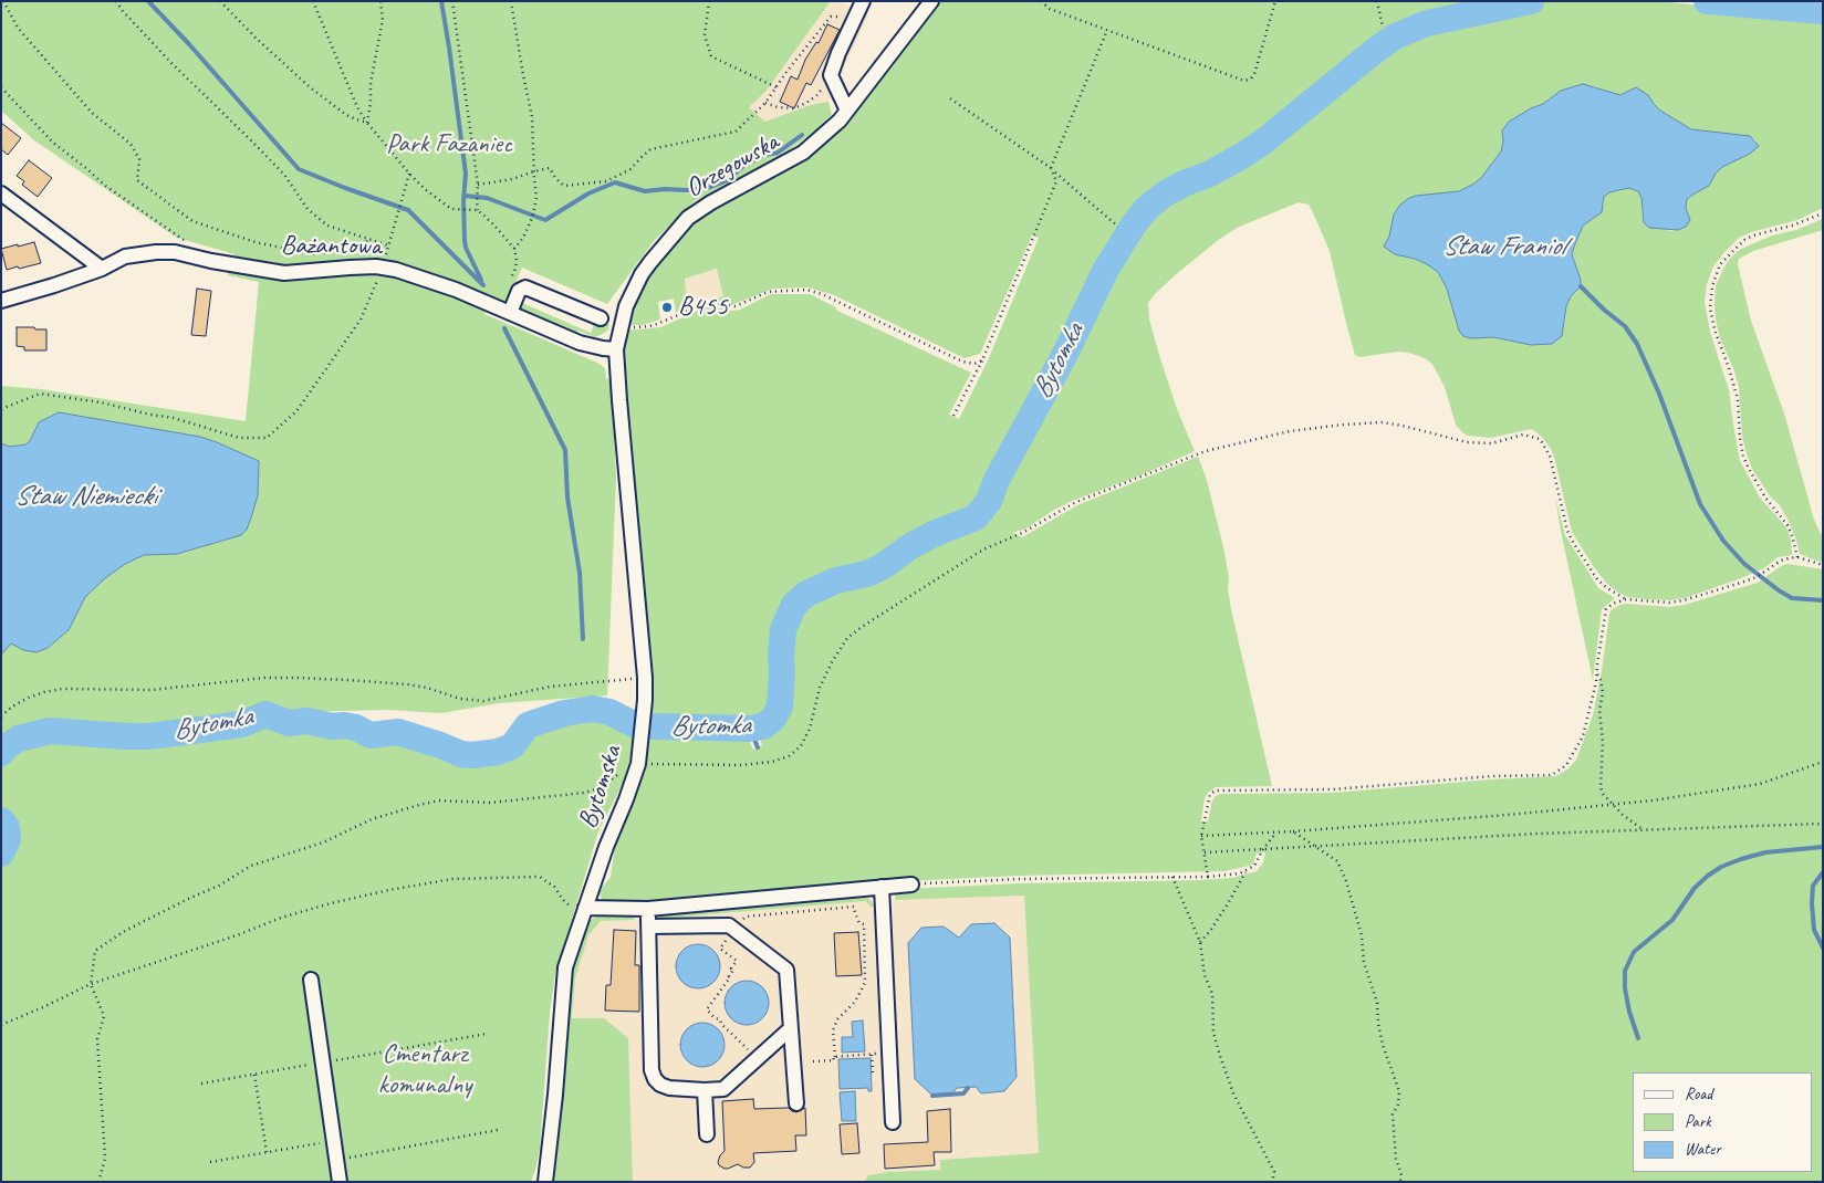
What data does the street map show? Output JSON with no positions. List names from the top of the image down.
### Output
{
  "streets": {
    "street": ["Orzegowska", "Bażantowa", "Bytomska"]
  },
  "crossings": [
    ["Orzegowska", "Bażantowa"],
    ["Orzegowska", "Bytomska"]
  ],
  "water": ["Staw Franiol", "Bytomka", "Staw Niemiecki"],
  "parks": ["Park Fazaniec", "Cmentarz komunalny"],
  "places": ["B455"],
  "legend": ["Road", "Park", "Water"]
}
